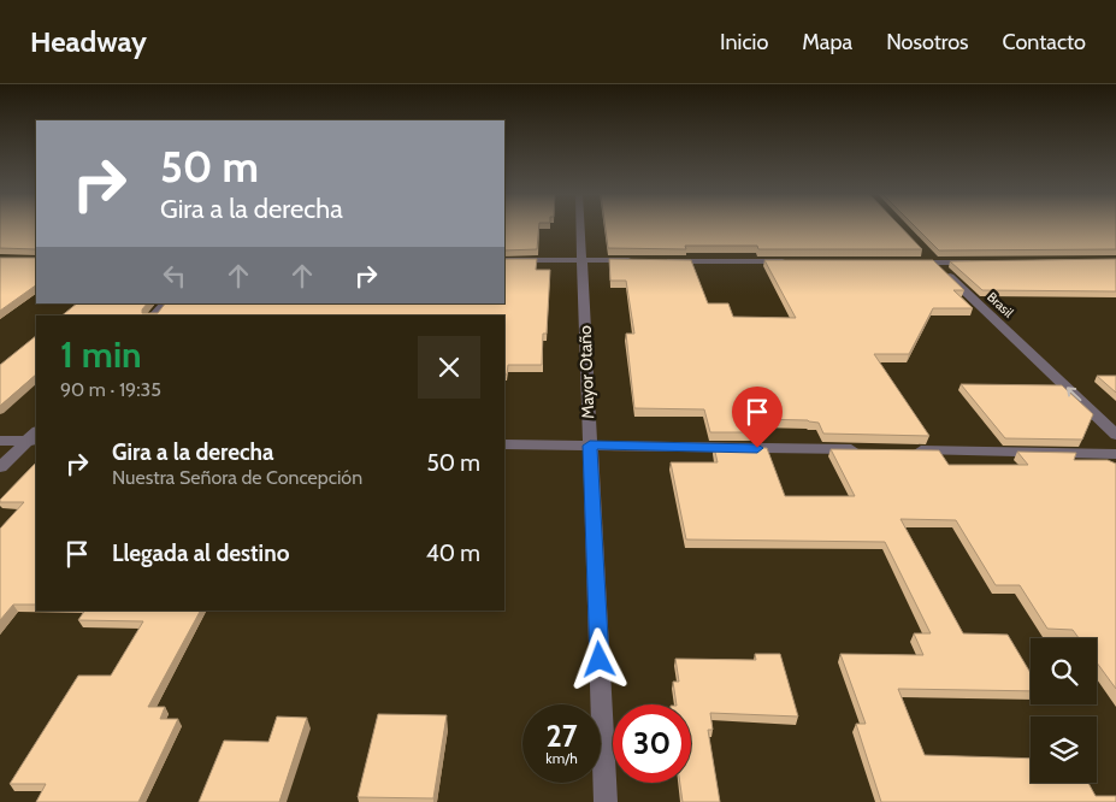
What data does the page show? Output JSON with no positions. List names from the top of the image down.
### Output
{
  "streets": {
    "street": ["Brasil", "Mayor Otaño"]
  },
  "one_way": ["Brasil"],
  "page": {
    "header": "Headway",
    "nav": [
      "Inicio",
      "Mapa",
      "Nosotros",
      "Contacto"
    ],
    "turn": ["50 m", "Gira a la derecha"],
    "heading": ["1 min", "90 m · 19:35"],
    "list": [
      {
        "name": "Gira a la derecha",
        "note": "Nuestra Señora de Concepción",
        "value": "50 m"
      },
      {
        "name": "Llegada al destino",
        "value": "40 m"
      }
    ],
    "speed": "27 km/h",
    "limit": "30"
  }
}
